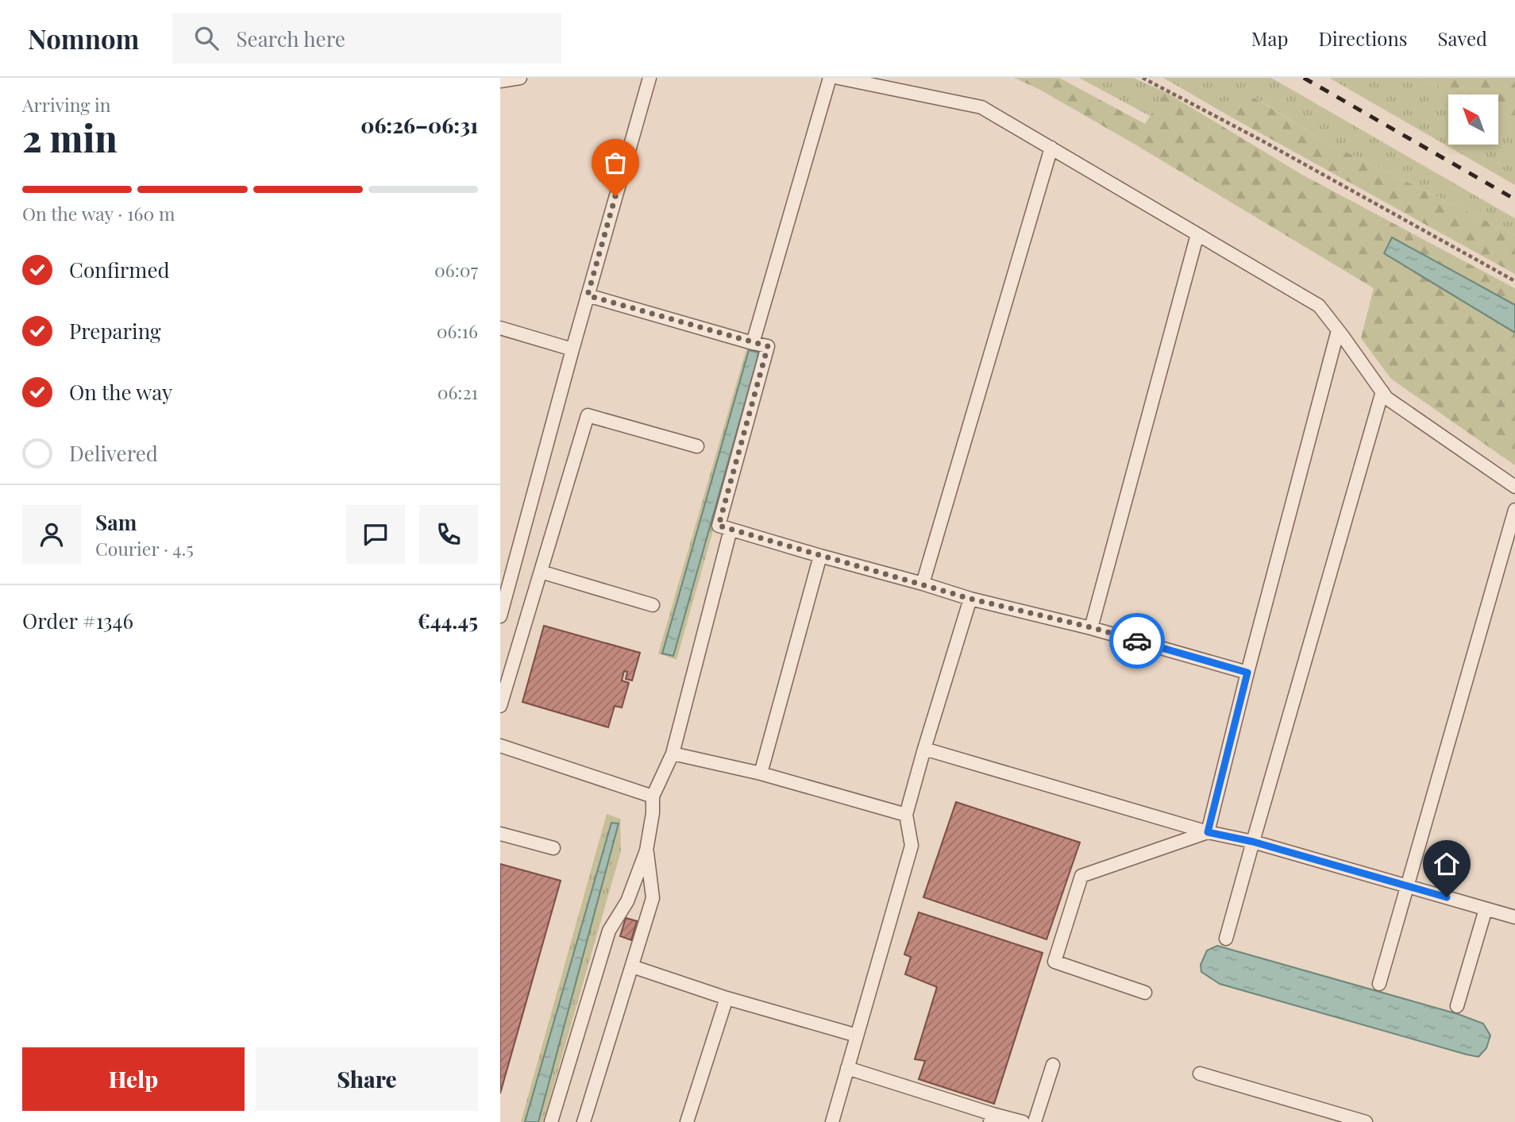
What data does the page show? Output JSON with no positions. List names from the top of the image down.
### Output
{
  "north": "top left",
  "page": {
    "header": "Nomnom",
    "search": "Search here",
    "nav": ["Map", "Directions", "Saved"],
    "heading": ["2 min", "Arriving in", "06:26–06:31"],
    "panel": [
      "Sam",
      "Courier · 4.5",
      "Order #1346",
      "€44.45"
    ],
    "bar": "On the way · 160 m",
    "list": [
      ["Confirmed", "06:07"],
      ["Preparing", "06:16"],
      ["On the way", "06:21"],
      "Delivered"
    ],
    "buttons": ["Help", "Share"]
  }
}
